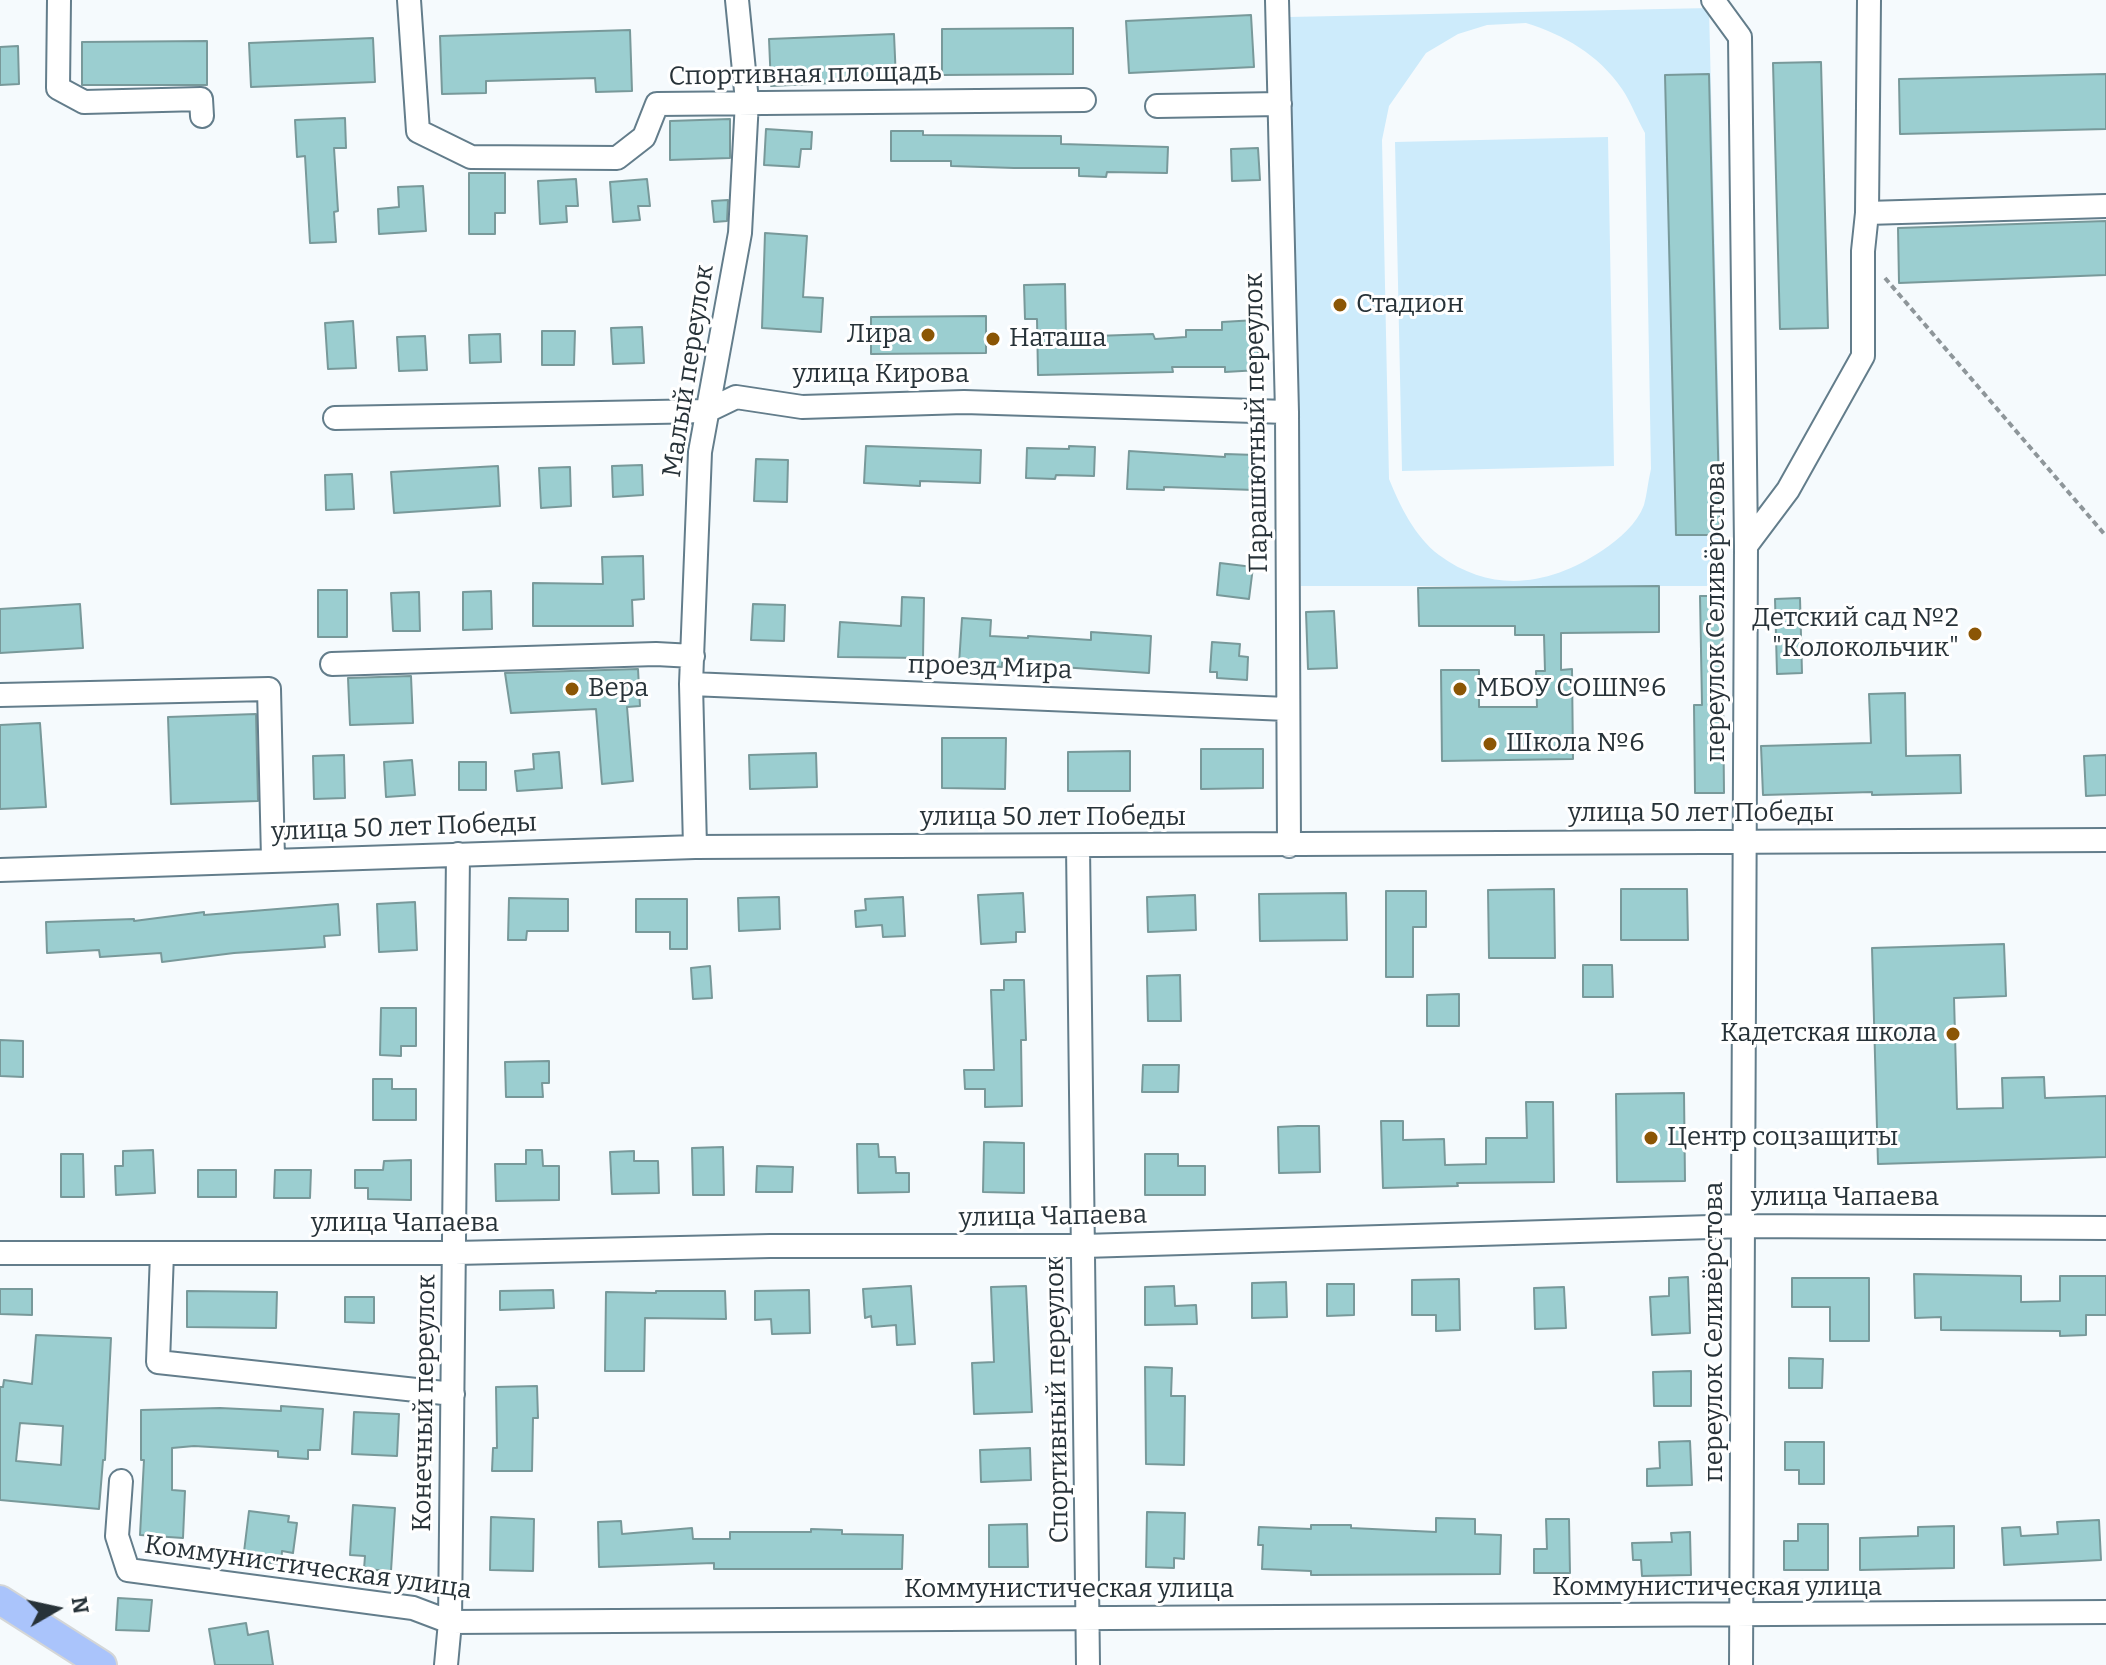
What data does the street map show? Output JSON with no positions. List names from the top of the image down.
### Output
{
  "streets": {
    "street": [
      "Спортивная площадь",
      "Малый переулок",
      "улица Кирова",
      "Парашютный переулок",
      "переулок Селивёрстова",
      "проезд Мира",
      "улица 50 лет Победы",
      "улица Чапаева",
      "Спортивный переулок",
      "Конечный переулок",
      "Коммунистическая улица"
    ]
  },
  "crossings": [
    ["Спортивная площадь", "Малый переулок"],
    ["Малый переулок", "улица Кирова"],
    ["Малый переулок", "проезд Мира"],
    ["Малый переулок", "улица 50 лет Победы"],
    ["улица Кирова", "Парашютный переулок"],
    ["Парашютный переулок", "проезд Мира"],
    ["Парашютный переулок", "улица 50 лет Победы"],
    ["переулок Селивёрстова", "улица 50 лет Победы"],
    ["переулок Селивёрстова", "улица Чапаева"],
    ["переулок Селивёрстова", "Коммунистическая улица"],
    ["улица 50 лет Победы", "Спортивный переулок"],
    ["улица 50 лет Победы", "Конечный переулок"],
    ["улица Чапаева", "Спортивный переулок"],
    ["улица Чапаева", "Конечный переулок"],
    ["Спортивный переулок", "Коммунистическая улица"],
    ["Конечный переулок", "Коммунистическая улица"]
  ],
  "places": [
    "Стадион",
    "Лира",
    "Наташа",
    "Детский сад №2 \"Колокольчик\"",
    "Вера",
    "МБОУ СОШ№6",
    "Школа №6",
    "Кадетская школа",
    "Центр соцзащиты"
  ],
  "north": "right"
}
